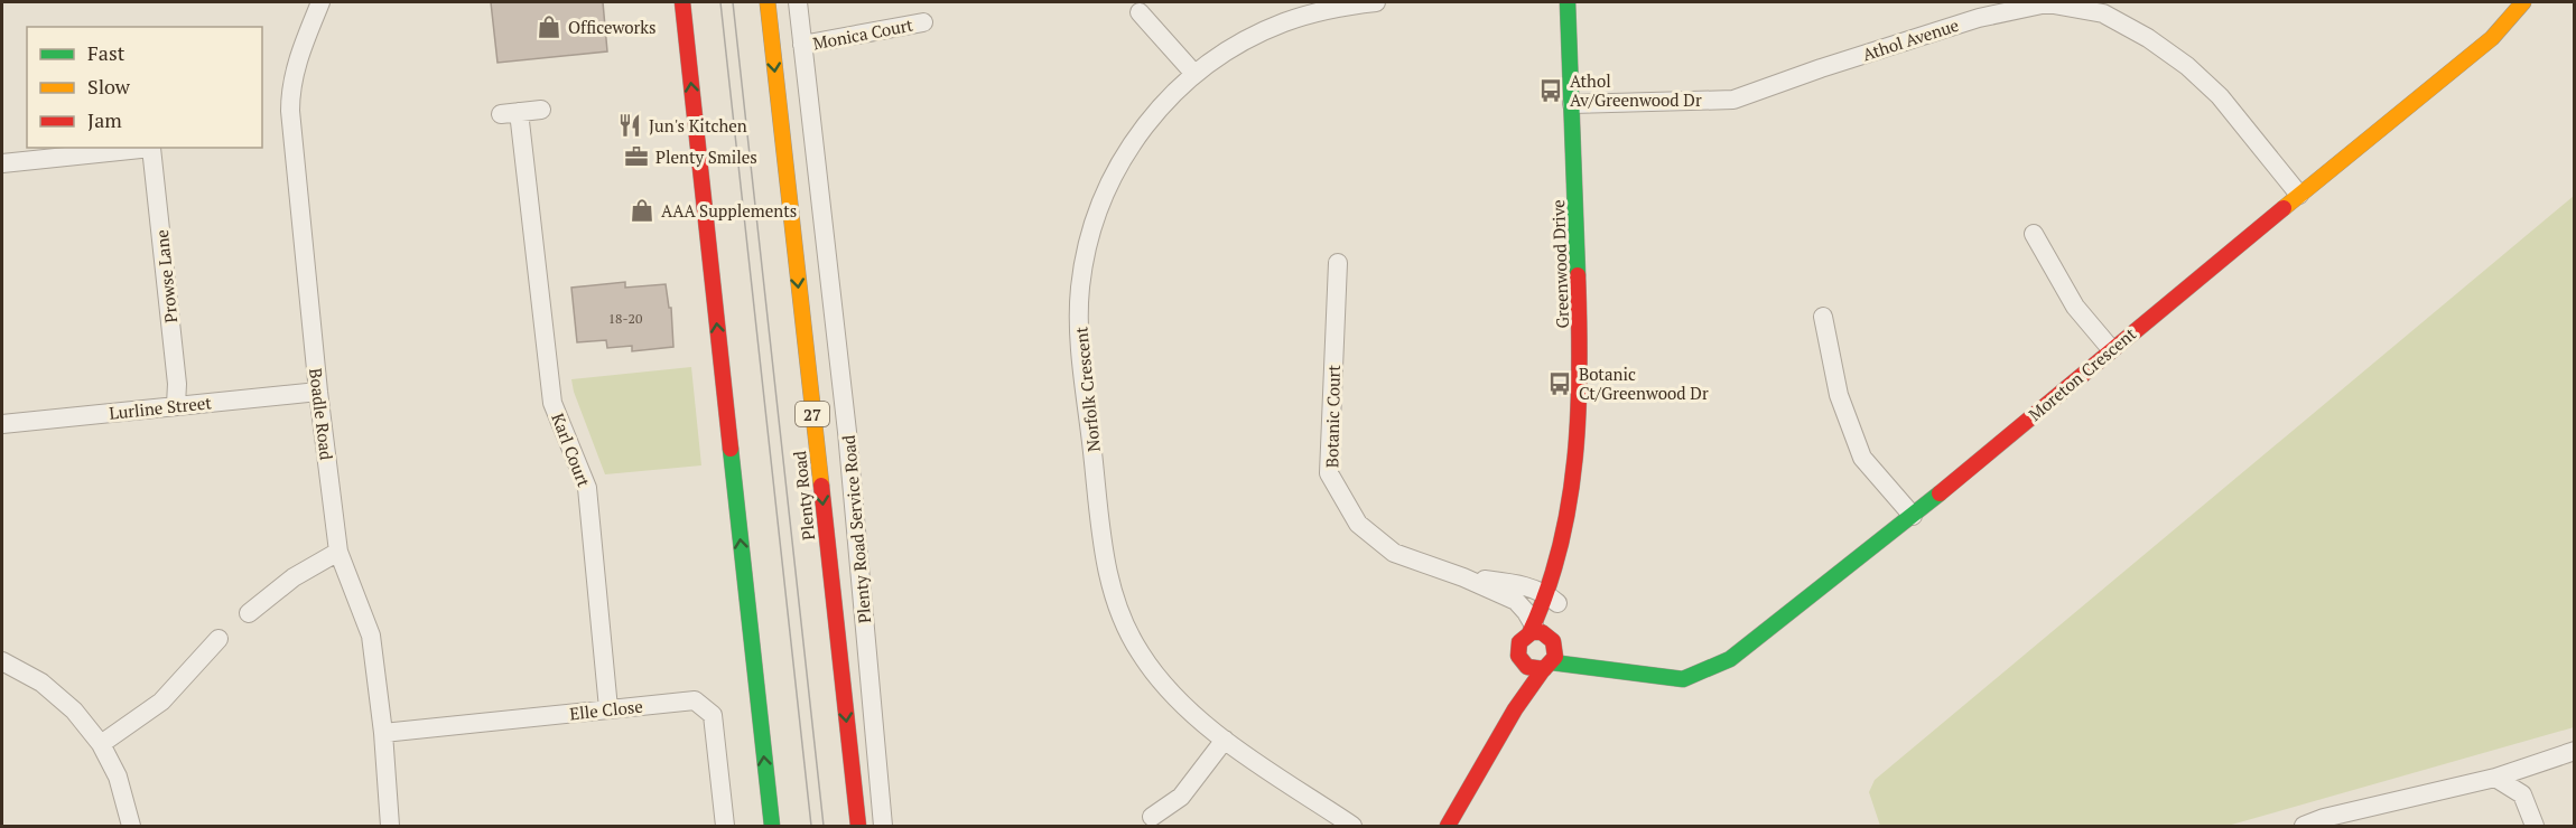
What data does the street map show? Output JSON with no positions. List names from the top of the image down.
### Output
{
  "streets": {
    "main road": [
      "Greenwood Drive",
      "Moreton Crescent",
      "27",
      "Plenty Road"
    ],
    "street": [
      "Monica Court",
      "Athol Avenue",
      "Prowse Lane",
      "Norfolk Crescent",
      "Lurline Street",
      "Boadle Road",
      "Botanic Court",
      "Karl Court",
      "Plenty Road Service Road",
      "Elle Close"
    ]
  },
  "crossings": [
    ["Monica Court", "Plenty Road Service Road"],
    ["Athol Avenue", "Greenwood Drive"],
    ["Athol Avenue", "Moreton Crescent"],
    ["Greenwood Drive", "Moreton Crescent"],
    ["Greenwood Drive", "Botanic Court"],
    ["Prowse Lane", "Lurline Street"],
    ["Moreton Crescent", "Botanic Court"],
    ["Lurline Street", "Boadle Road"],
    ["Boadle Road", "Elle Close"],
    ["Karl Court", "Elle Close"]
  ],
  "places": {
    "shop": ["Officeworks", "AAA Supplements"],
    "bus stop": ["Athol Av/Greenwood Dr", "Botanic Ct/Greenwood Dr"],
    "restaurant": ["Jun's Kitchen"],
    "office": ["Plenty Smiles"]
  },
  "house_numbers": ["18-20"],
  "legend": ["Fast", "Slow", "Jam"]
}
